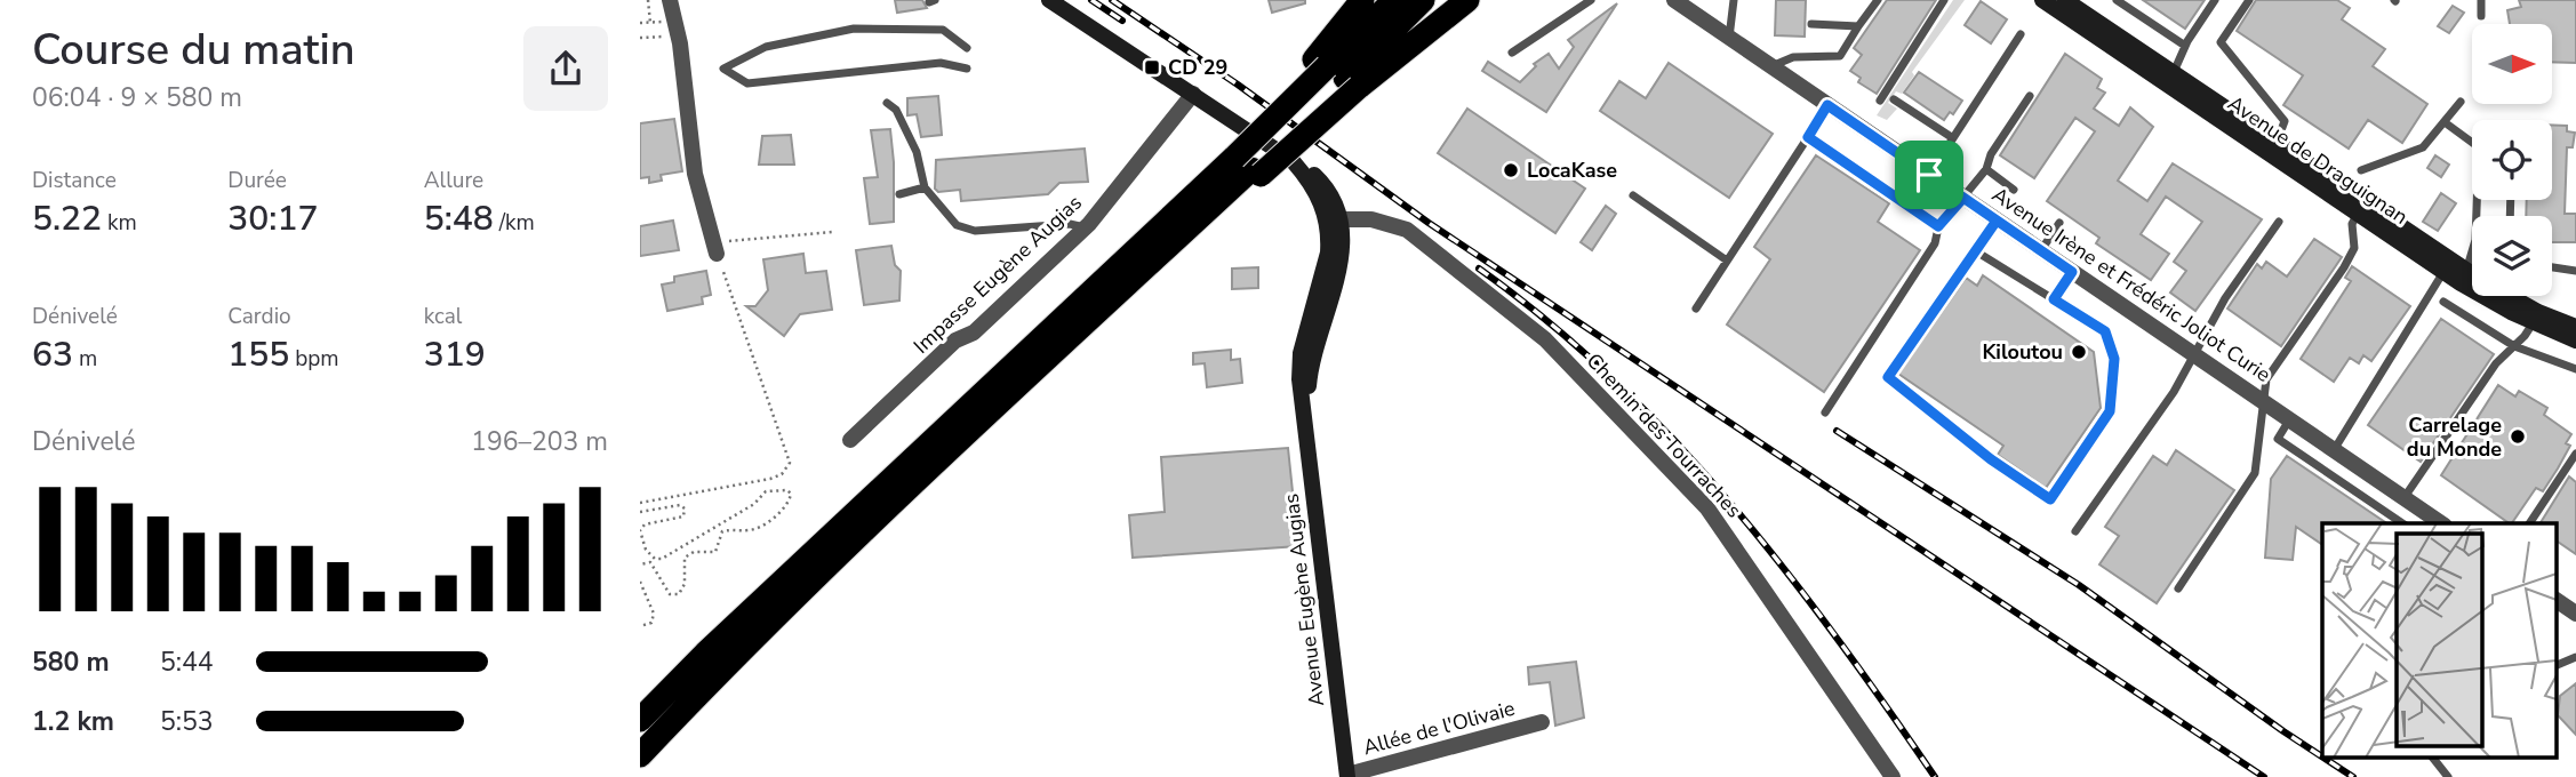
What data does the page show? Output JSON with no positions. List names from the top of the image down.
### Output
{
  "streets": {
    "main road": ["Avenue de Draguignan", "Avenue Eugène Augias"],
    "street": [
      "Impasse Eugène Augias",
      "Avenue Irène et Frédéric Joliot Curie",
      "Chemin des Tourraches",
      "Allée de l'Olivaie"
    ]
  },
  "crossings": [
    ["Impasse Eugène Augias", "Avenue Eugène Augias"],
    ["Chemin des Tourraches", "Avenue Eugène Augias"],
    ["Avenue Eugène Augias", "Allée de l'Olivaie"]
  ],
  "places": {
    "transit": ["CD 29"],
    "other": ["LocaKase", "Kiloutou", "Carrelage du Monde"]
  },
  "north": "right",
  "page": {
    "heading": ["Course du matin", "06:04 · 9 × 580 m"],
    "stats": [
      ["Distance", "5.22 km"],
      ["Durée", "30:17"],
      ["Allure", "5:48 /km"],
      ["Dénivelé", "63 m"],
      ["Cardio", "155 bpm"],
      ["kcal", "319"]
    ],
    "chart": ["Dénivelé", "196–203 m"],
    "list": [
      {
        "name": "580 m",
        "note": "5:44"
      },
      {
        "name": "1.2 km",
        "note": "5:53"
      }
    ]
  }
}
